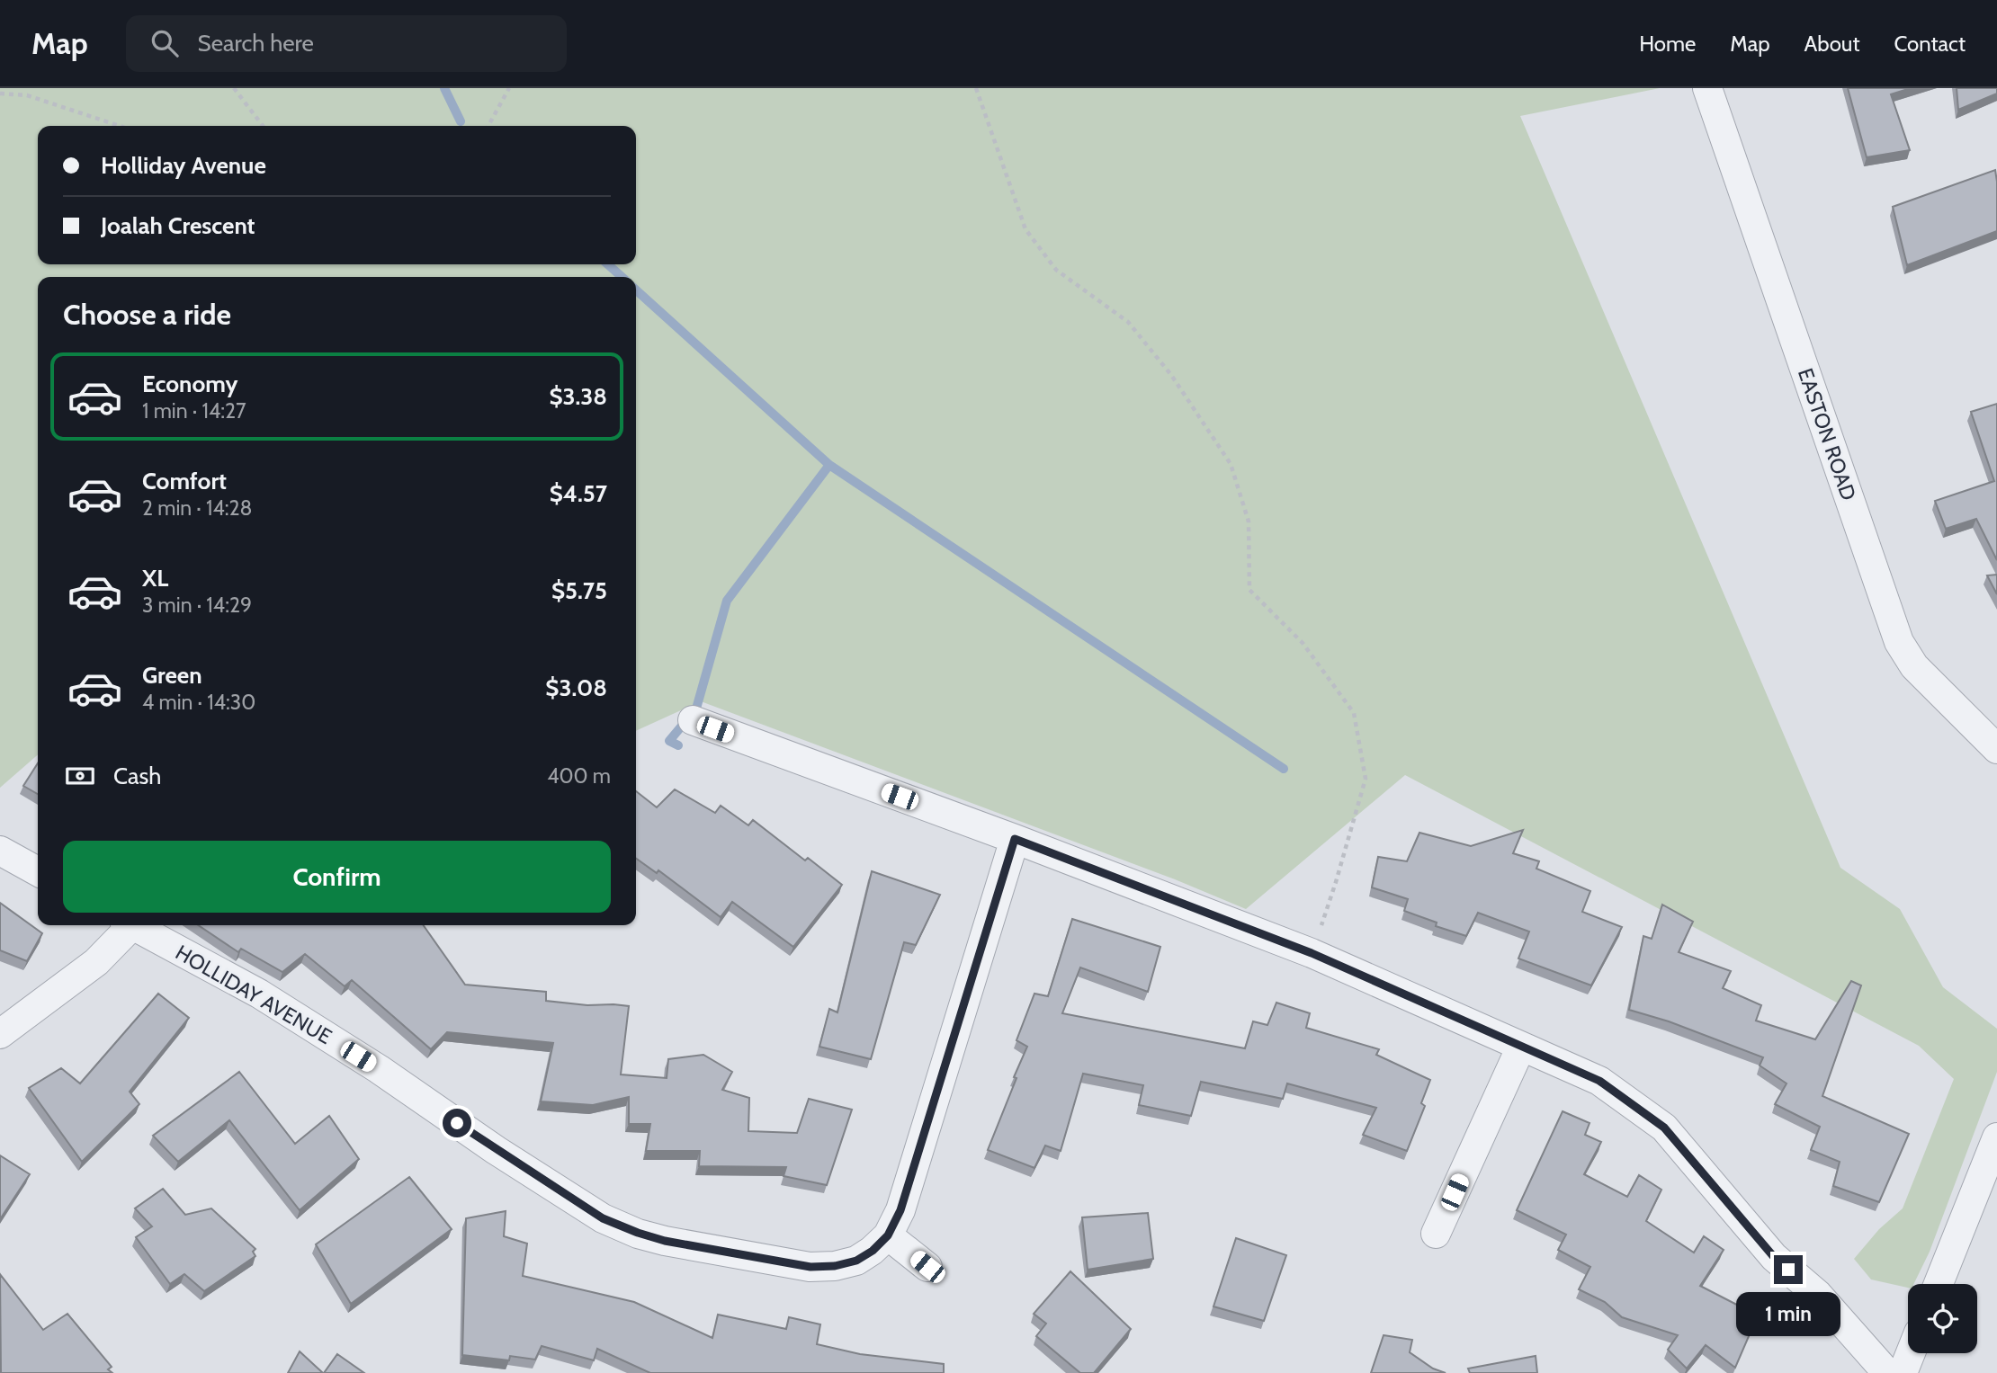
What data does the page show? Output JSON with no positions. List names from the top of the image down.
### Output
{
  "streets": {
    "street": ["EASTON ROAD", "HOLLIDAY AVENUE"]
  },
  "page": {
    "header": "Map",
    "search": "Search here",
    "nav": [
      "Home",
      "Map",
      "About",
      "Contact"
    ],
    "banner": ["Holliday Avenue", "Joalah Crescent"],
    "heading": "Choose a ride",
    "list": [
      {
        "name": "Economy",
        "note": "1 min · 14:27",
        "value": "$3.38"
      },
      {
        "name": "Comfort",
        "note": "2 min · 14:28",
        "value": "$4.57"
      },
      {
        "name": "XL",
        "note": "3 min · 14:29",
        "value": "$5.75"
      },
      {
        "name": "Green",
        "note": "4 min · 14:30",
        "value": "$3.08"
      }
    ],
    "pay": ["Cash", "400 m"],
    "buttons": "Confirm",
    "bubble": "1 min"
  }
}
